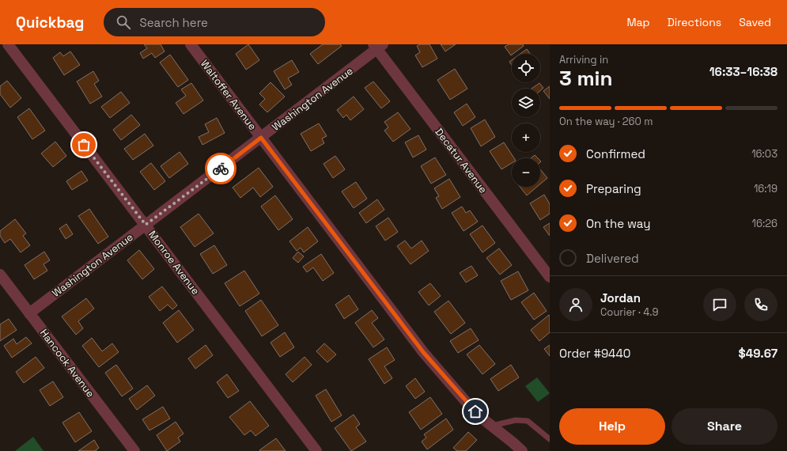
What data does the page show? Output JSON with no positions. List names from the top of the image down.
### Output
{
  "streets": {
    "street": [
      "Waltoffer Avenue",
      "Washington Avenue",
      "Decatur Avenue",
      "Monroe Avenue",
      "Hancock Avenue"
    ]
  },
  "crossings": [
    ["Waltoffer Avenue", "Washington Avenue"],
    ["Washington Avenue", "Decatur Avenue"],
    ["Washington Avenue", "Monroe Avenue"],
    ["Washington Avenue", "Hancock Avenue"]
  ],
  "page": {
    "header": "Quickbag",
    "search": "Search here",
    "nav": ["Map", "Directions", "Saved"],
    "heading": ["3 min", "Arriving in", "16:33–16:38"],
    "panel": [
      "Jordan",
      "Courier · 4.9",
      "Order #9440",
      "$49.67"
    ],
    "map_buttons": ["+", "−"],
    "bar": "On the way · 260 m",
    "list": [
      ["Confirmed", "16:03"],
      ["Preparing", "16:19"],
      ["On the way", "16:26"],
      "Delivered"
    ],
    "buttons": ["Help", "Share"]
  }
}
